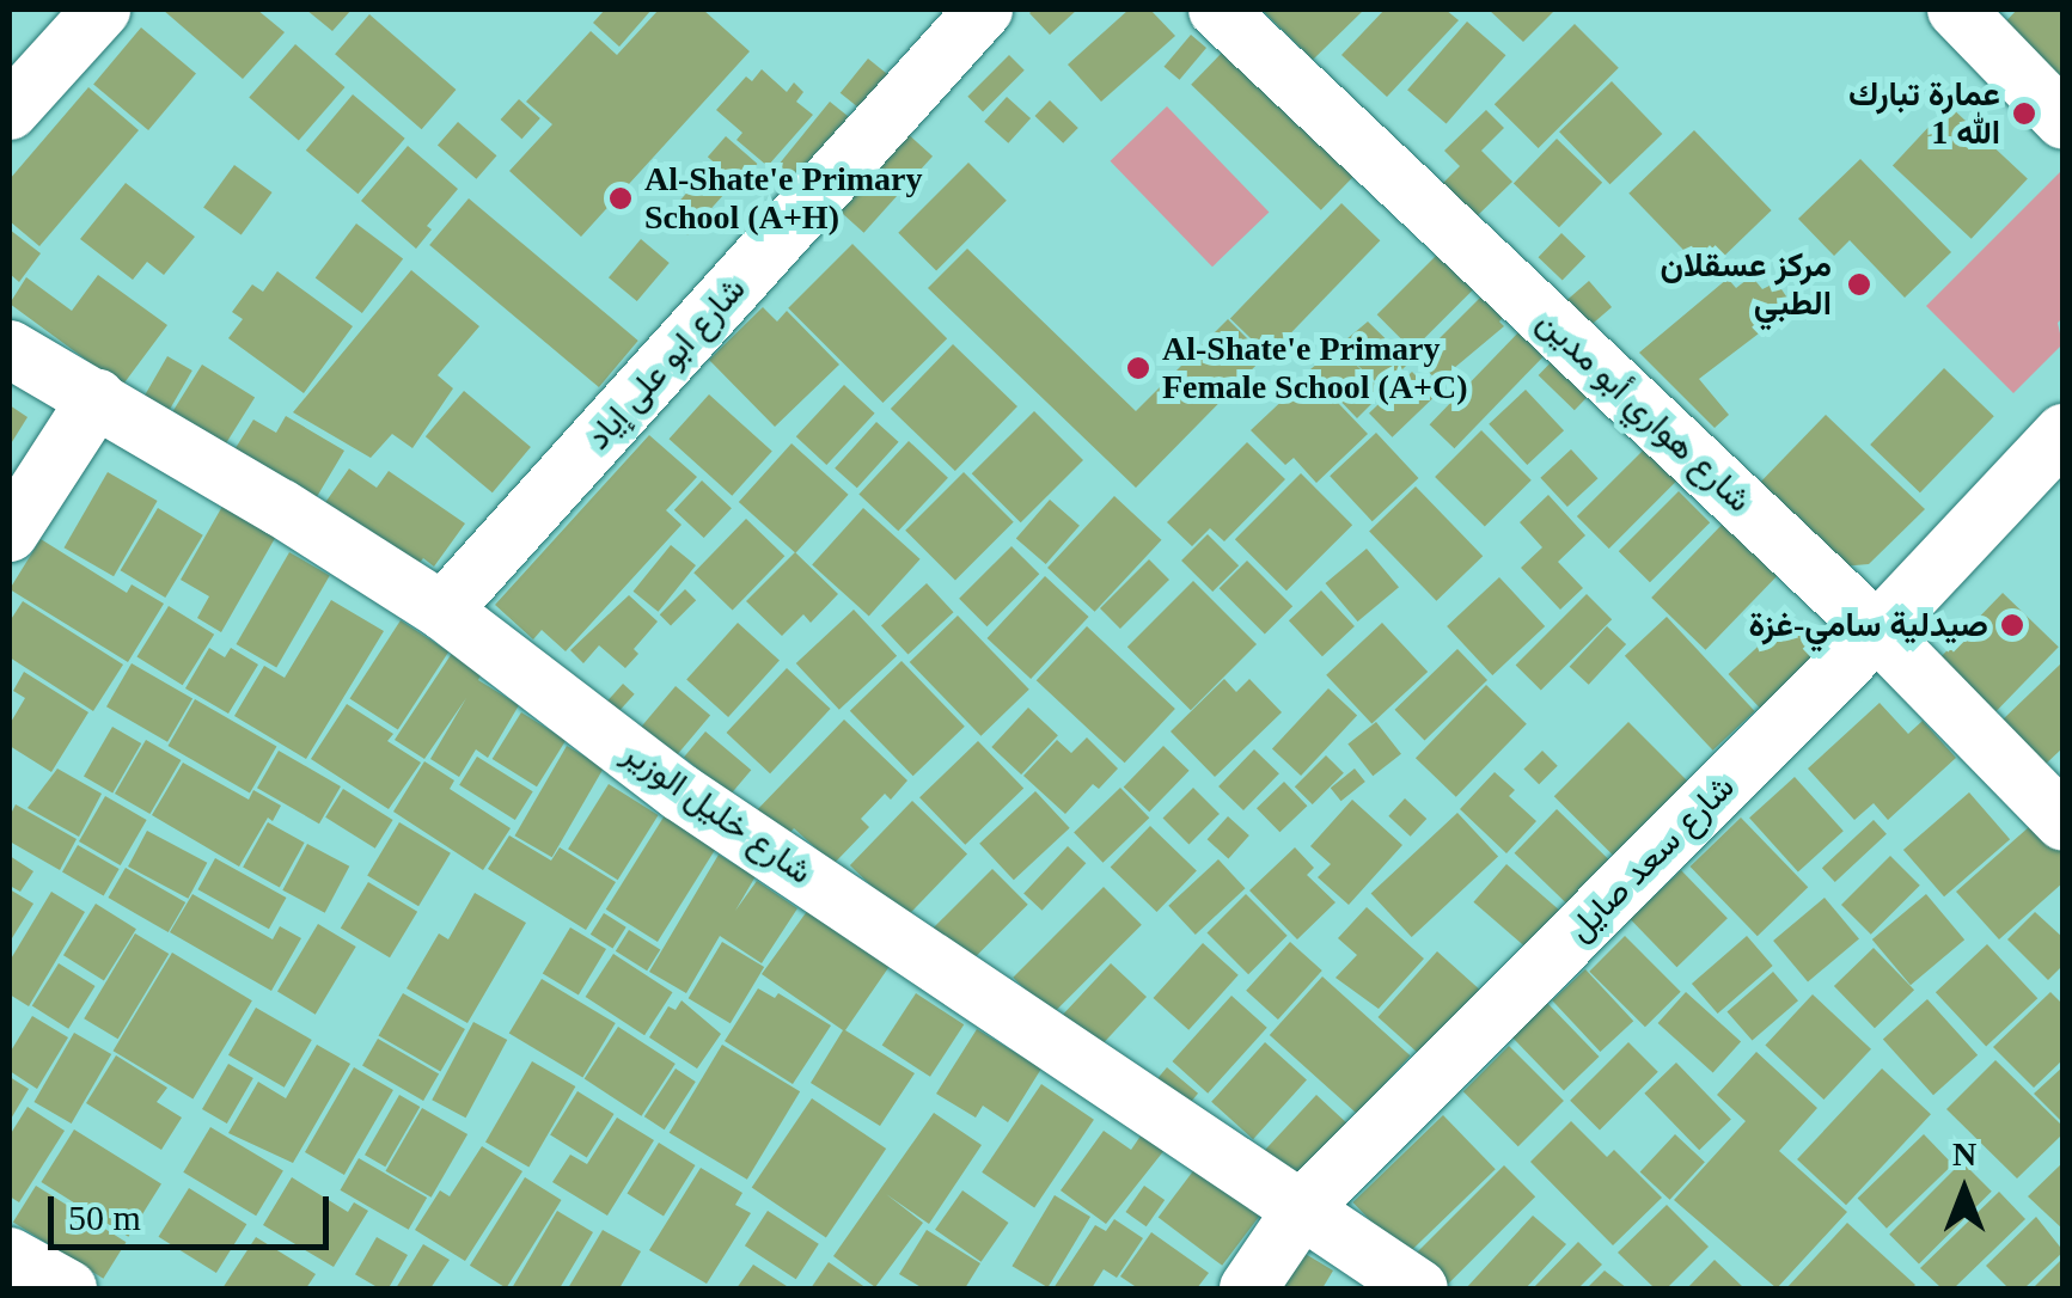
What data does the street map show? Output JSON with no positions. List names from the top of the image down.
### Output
{
  "streets": {
    "street": [
      "شارع ابو على إياد",
      "شارع هواري أبو مدين",
      "شارع خليل الوزير",
      "شارع سعد صايل"
    ]
  },
  "crossings": [
    ["شارع ابو على إياد", "شارع خليل الوزير"],
    ["شارع هواري أبو مدين", "شارع سعد صايل"],
    ["شارع خليل الوزير", "شارع سعد صايل"]
  ],
  "places": [
    "عمارة تبارك الله 1",
    "Al-Shate'e Primary School (A+H)",
    "مركز عسقلان الطبي",
    "Al-Shate'e Primary Female School (A+C)",
    "صيدلية سامي-غزة"
  ],
  "scale_bar": "50 m",
  "north": "top"
}
